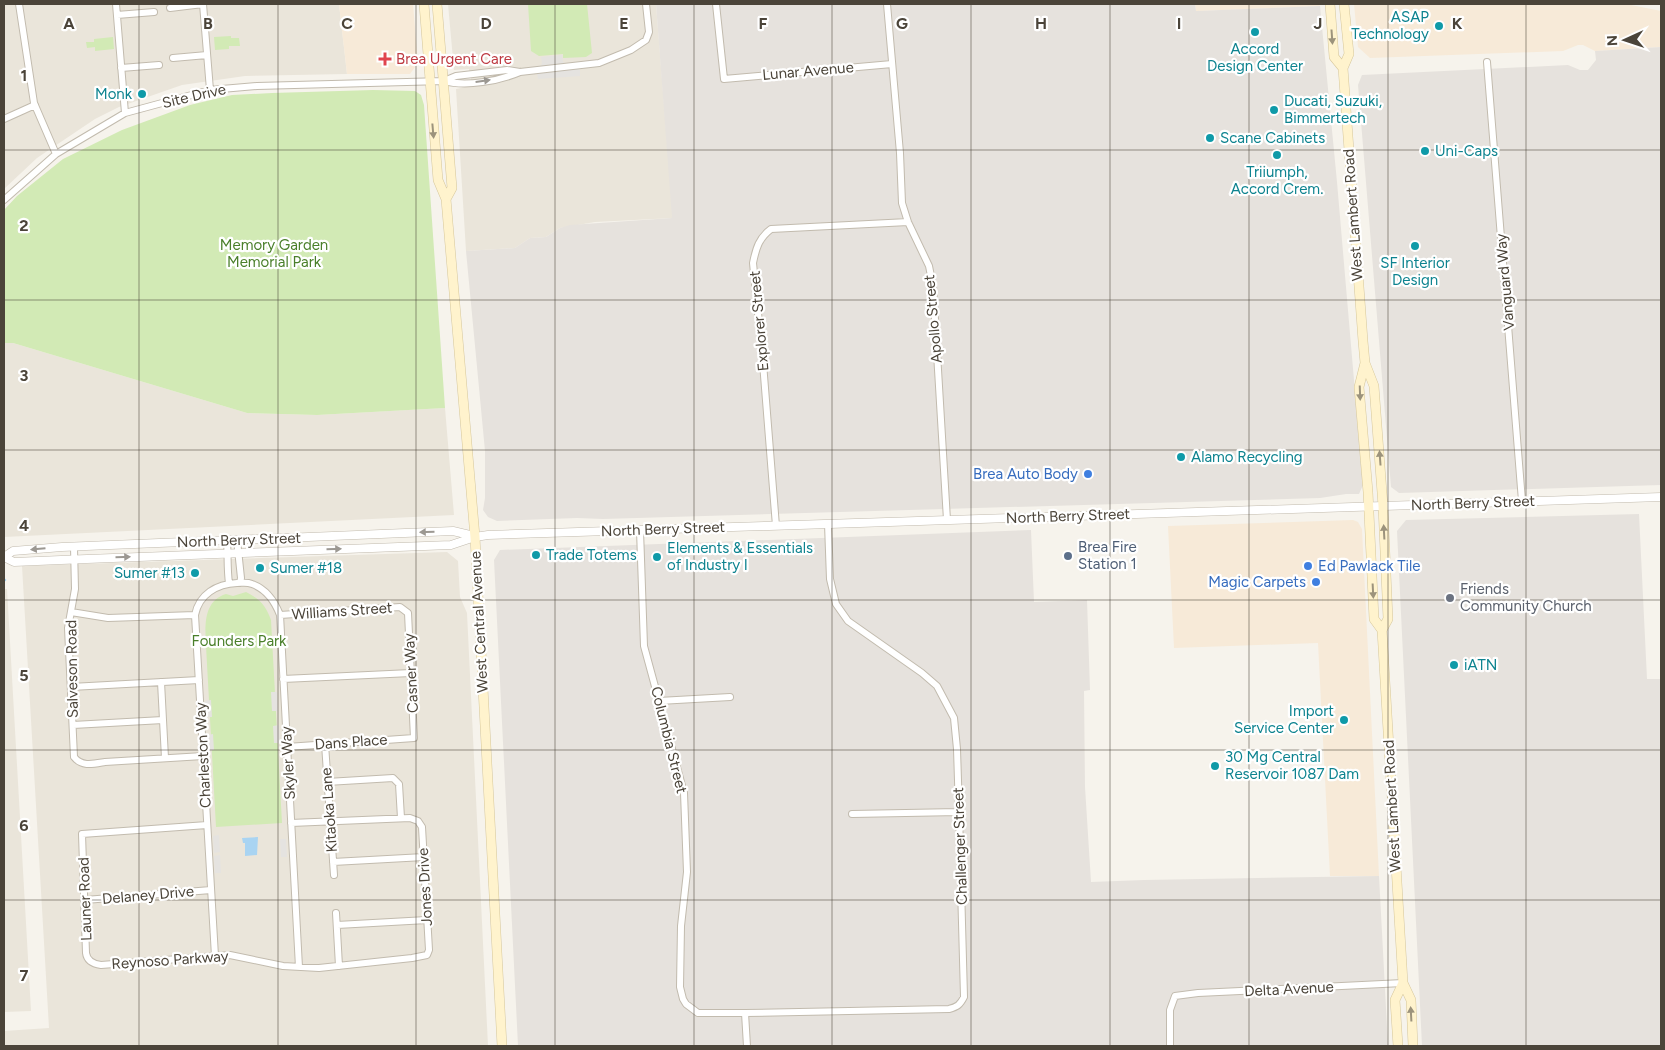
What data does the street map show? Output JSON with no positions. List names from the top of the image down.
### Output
{
  "streets": {
    "main road": ["West Lambert Road", "West Central Avenue"],
    "street": [
      "Lunar Avenue",
      "Site Drive",
      "Vanguard Way",
      "Apollo Street",
      "Explorer Street",
      "North Berry Street",
      "Williams Street",
      "Salveson Road",
      "Casner Way",
      "Columbia Street",
      "Dans Place",
      "Charleston Way",
      "Skyler Way",
      "Kitaoka Lane",
      "Challenger Street",
      "Jones Drive",
      "Delaney Drive",
      "Launer Road",
      "Reynoso Parkway",
      "Delta Avenue"
    ]
  },
  "crossings": [
    ["Lunar Avenue", "Apollo Street"],
    ["Site Drive", "West Central Avenue"],
    ["West Lambert Road", "North Berry Street"],
    ["West Lambert Road", "Delta Avenue"],
    ["Vanguard Way", "North Berry Street"],
    ["Apollo Street", "Explorer Street"],
    ["Apollo Street", "North Berry Street"],
    ["Explorer Street", "North Berry Street"],
    ["North Berry Street", "West Central Avenue"],
    ["North Berry Street", "Salveson Road"],
    ["North Berry Street", "Columbia Street"],
    ["North Berry Street", "Challenger Street"],
    ["Williams Street", "Casner Way"],
    ["Williams Street", "Skyler Way"],
    ["Casner Way", "Dans Place"],
    ["Columbia Street", "Challenger Street"],
    ["Dans Place", "Skyler Way"],
    ["Dans Place", "Kitaoka Lane"],
    ["Charleston Way", "Delaney Drive"],
    ["Charleston Way", "Launer Road"],
    ["Charleston Way", "Reynoso Parkway"],
    ["Skyler Way", "Reynoso Parkway"],
    ["Jones Drive", "Reynoso Parkway"],
    ["Delaney Drive", "Launer Road"],
    ["Launer Road", "Reynoso Parkway"]
  ],
  "parks": ["Memory Garden Memorial Park", "Founders Park"],
  "places": {
    "other": [
      "ASAP Technology",
      "Accord Design Center",
      "Monk",
      "Ducati, Suzuki, Bimmertech",
      "Scane Cabinets",
      "Uni-Caps",
      "Triiumph, Accord Crem.",
      "SF Interior Design",
      "Alamo Recycling",
      "Brea Auto Body",
      "Trade Totems",
      "Brea Fire Station 1",
      "Elements & Essentials of Industry I",
      "Ed Pawlack Tile",
      "Sumer #18",
      "Sumer #13",
      "Magic Carpets",
      "Friends Community Church",
      "iATN",
      "Import Service Center",
      "30 Mg Central Reservoir 1087 Dam"
    ],
    "health": ["Brea Urgent Care"]
  },
  "north": "left",
  "grid": {
    "columns": [
      "A",
      "B",
      "C",
      "D",
      "E",
      "F",
      "G",
      "H",
      "I",
      "J",
      "K"
    ],
    "rows": [
      "1",
      "2",
      "3",
      "4",
      "5",
      "6",
      "7"
    ]
  }
}
